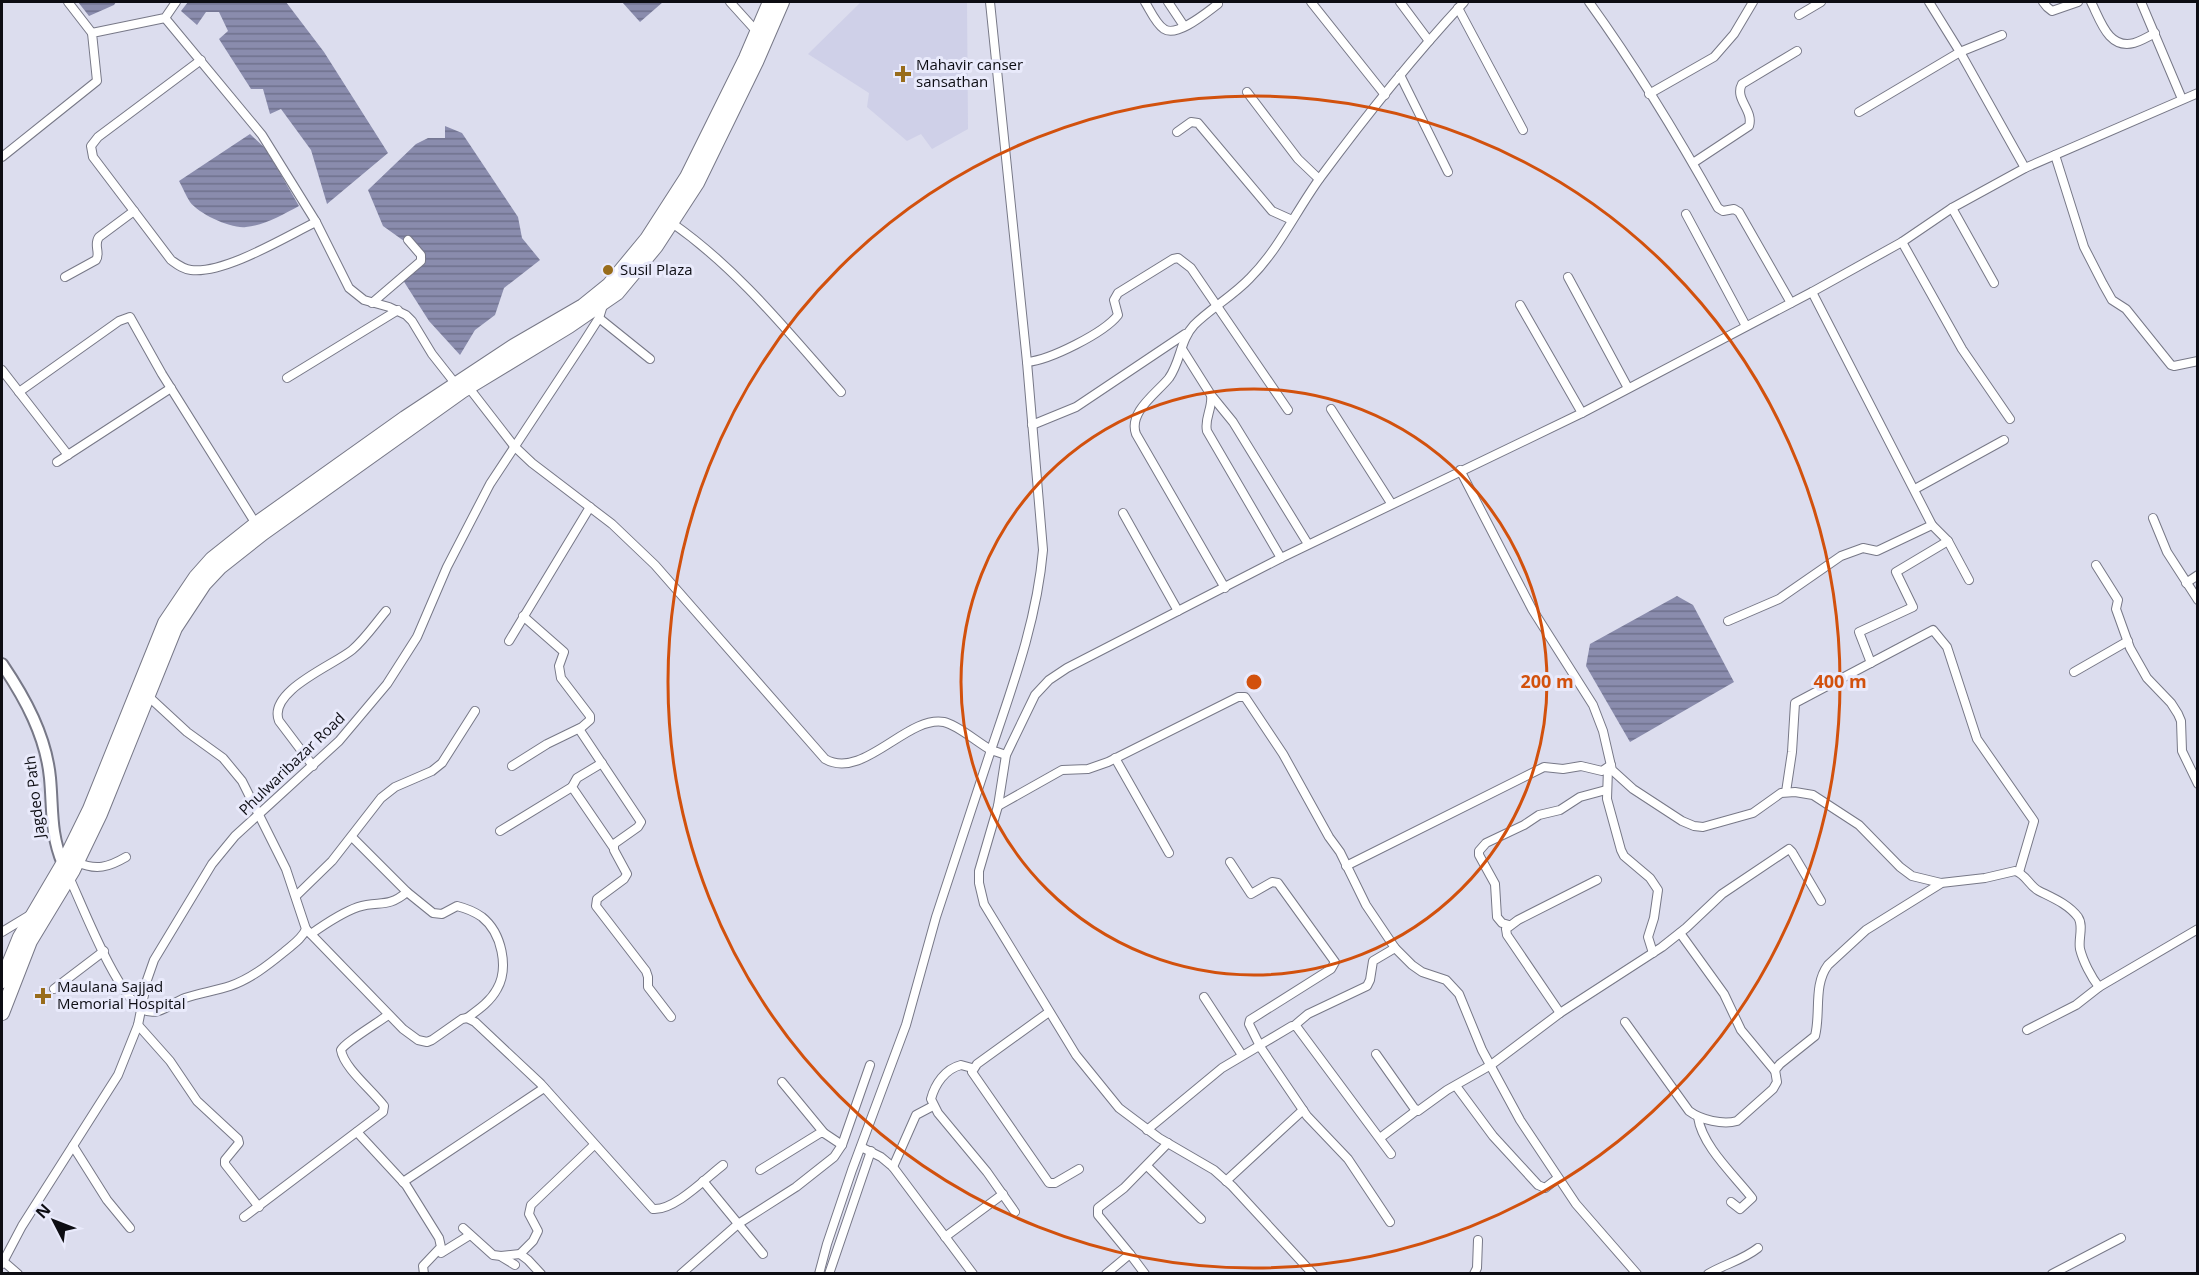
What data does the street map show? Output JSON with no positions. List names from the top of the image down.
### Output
{
  "streets": {
    "main road": ["Jagdeo Path"],
    "street": ["Phulwaribazar Road"]
  },
  "places": {
    "health": ["Mahavir canser sansathan", "Maulana Sajjad Memorial Hospital"],
    "other": ["Susil Plaza"]
  },
  "north": "top left",
  "rings": ["200 m", "400 m"]
}
